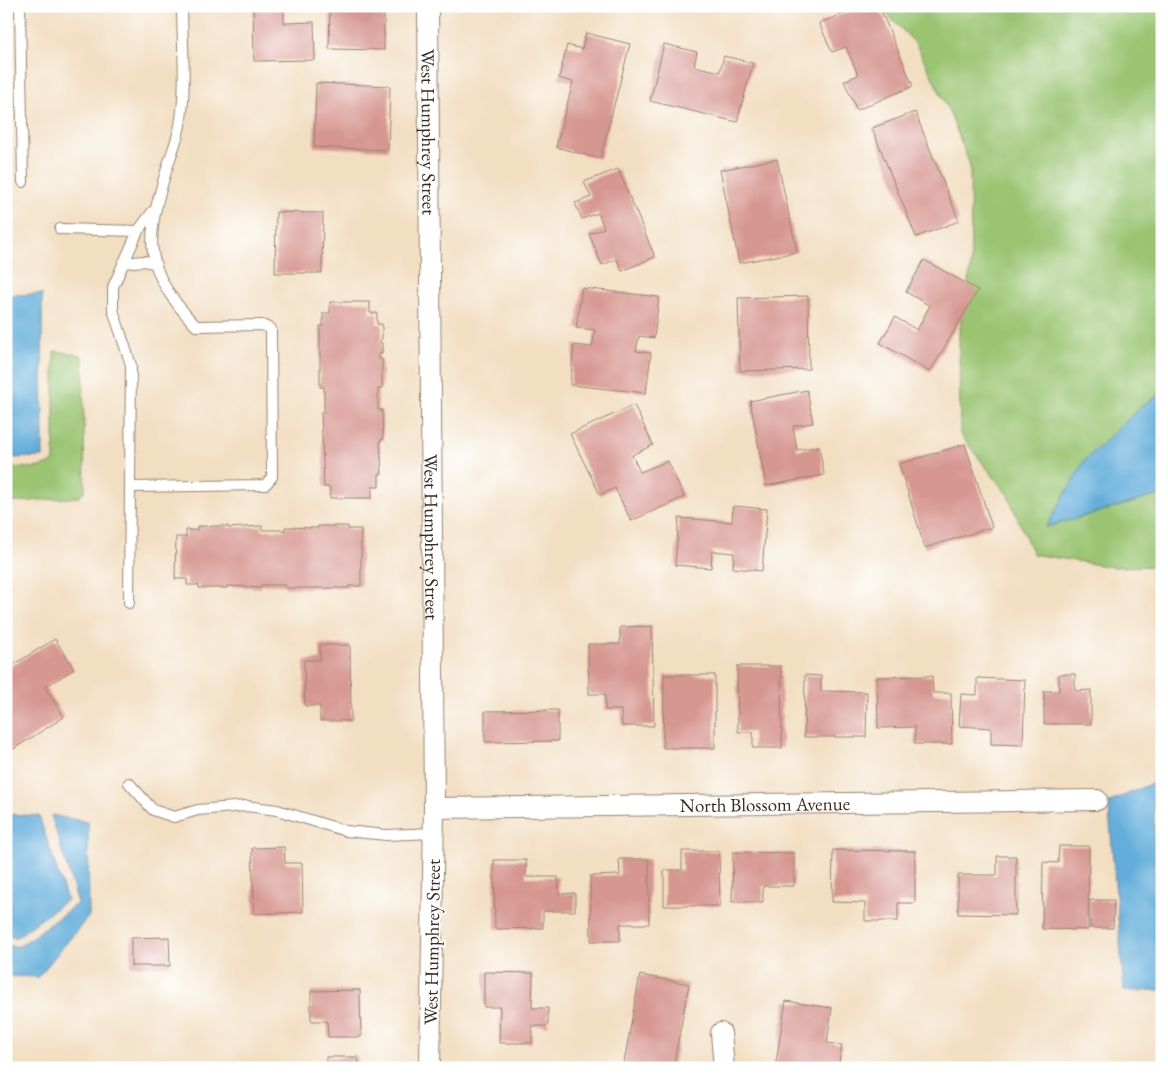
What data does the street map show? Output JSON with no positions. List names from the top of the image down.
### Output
{
  "streets": {
    "street": ["West Humphrey Street", "North Blossom Avenue"]
  },
  "crossings": [
    ["West Humphrey Street", "North Blossom Avenue"]
  ]
}
